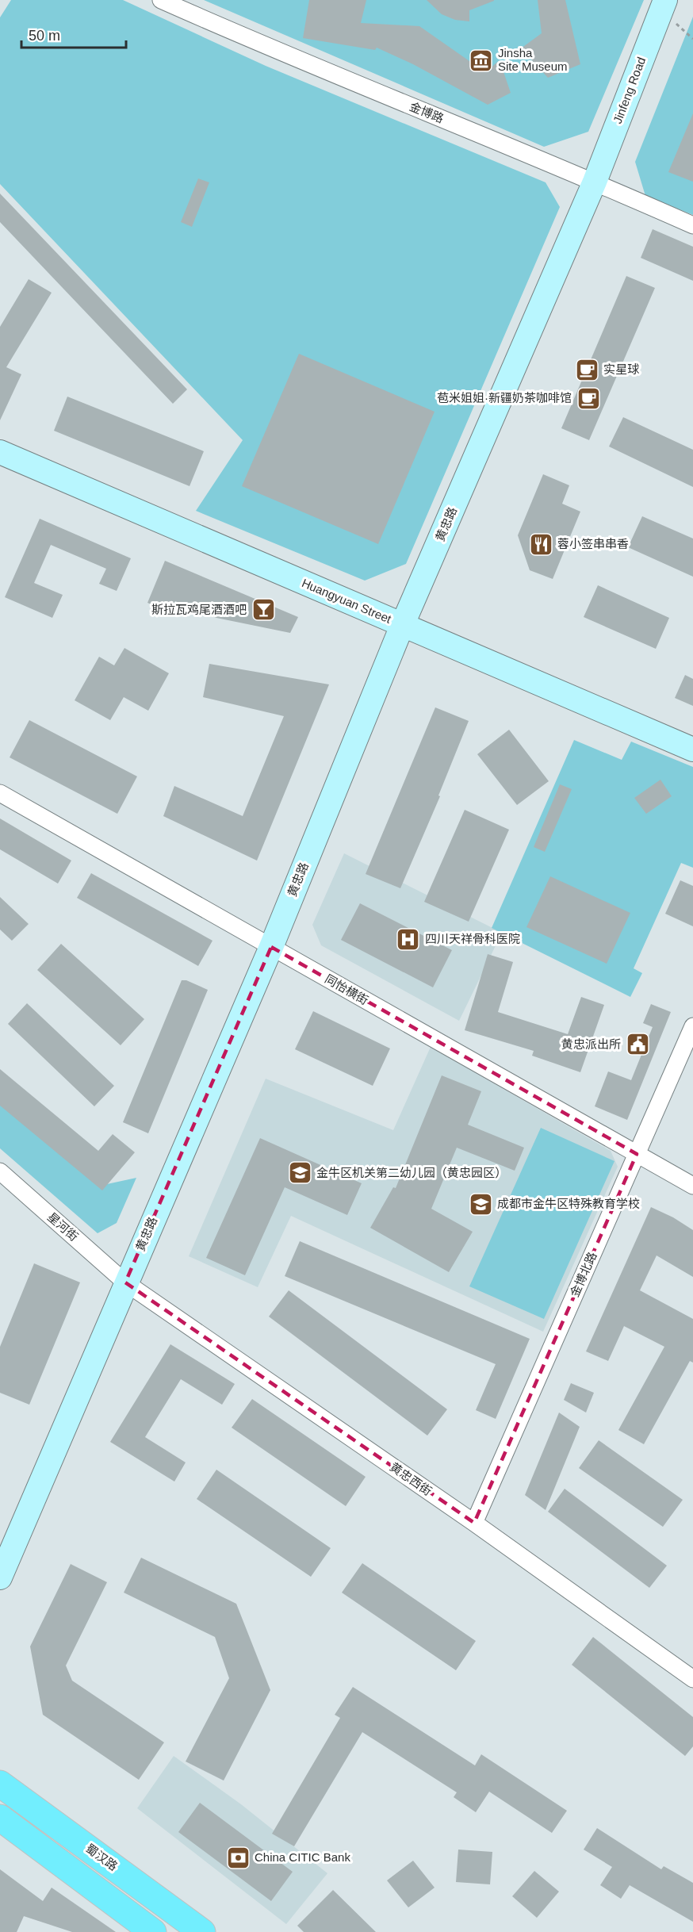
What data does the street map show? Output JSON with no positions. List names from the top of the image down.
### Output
{
  "streets": {
    "main road": ["蜀汉路"],
    "street": [
      "Jinfeng Road",
      "金博路",
      "黄忠路",
      "Huangyuan Street",
      "同怡横街",
      "星河街",
      "金博北路",
      "黄忠西街"
    ]
  },
  "crossings": [
    ["Jinfeng Road", "金博路"],
    ["Jinfeng Road", "黄忠路"],
    ["金博路", "黄忠路"],
    ["黄忠路", "Huangyuan Street"],
    ["黄忠路", "同怡横街"],
    ["黄忠路", "星河街"],
    ["黄忠路", "黄忠西街"],
    ["同怡横街", "金博北路"],
    ["星河街", "黄忠西街"],
    ["金博北路", "黄忠西街"]
  ],
  "places": {
    "museum": ["Jinsha Site Museum"],
    "cafe": ["实星球", "苞米姐姐·新疆奶茶咖啡馆"],
    "restaurant": ["蓉小签串串香"],
    "bar": ["斯拉瓦鸡尾酒酒吧"],
    "hospital": ["四川天祥骨科医院"],
    "public building": ["黄忠派出所"],
    "school or university": ["金牛区机关第二幼儿园（黄忠园区）", "成都市金牛区特殊教育学校"],
    "bank": ["China CITIC Bank"]
  },
  "scale_bar": "50 m"
}
